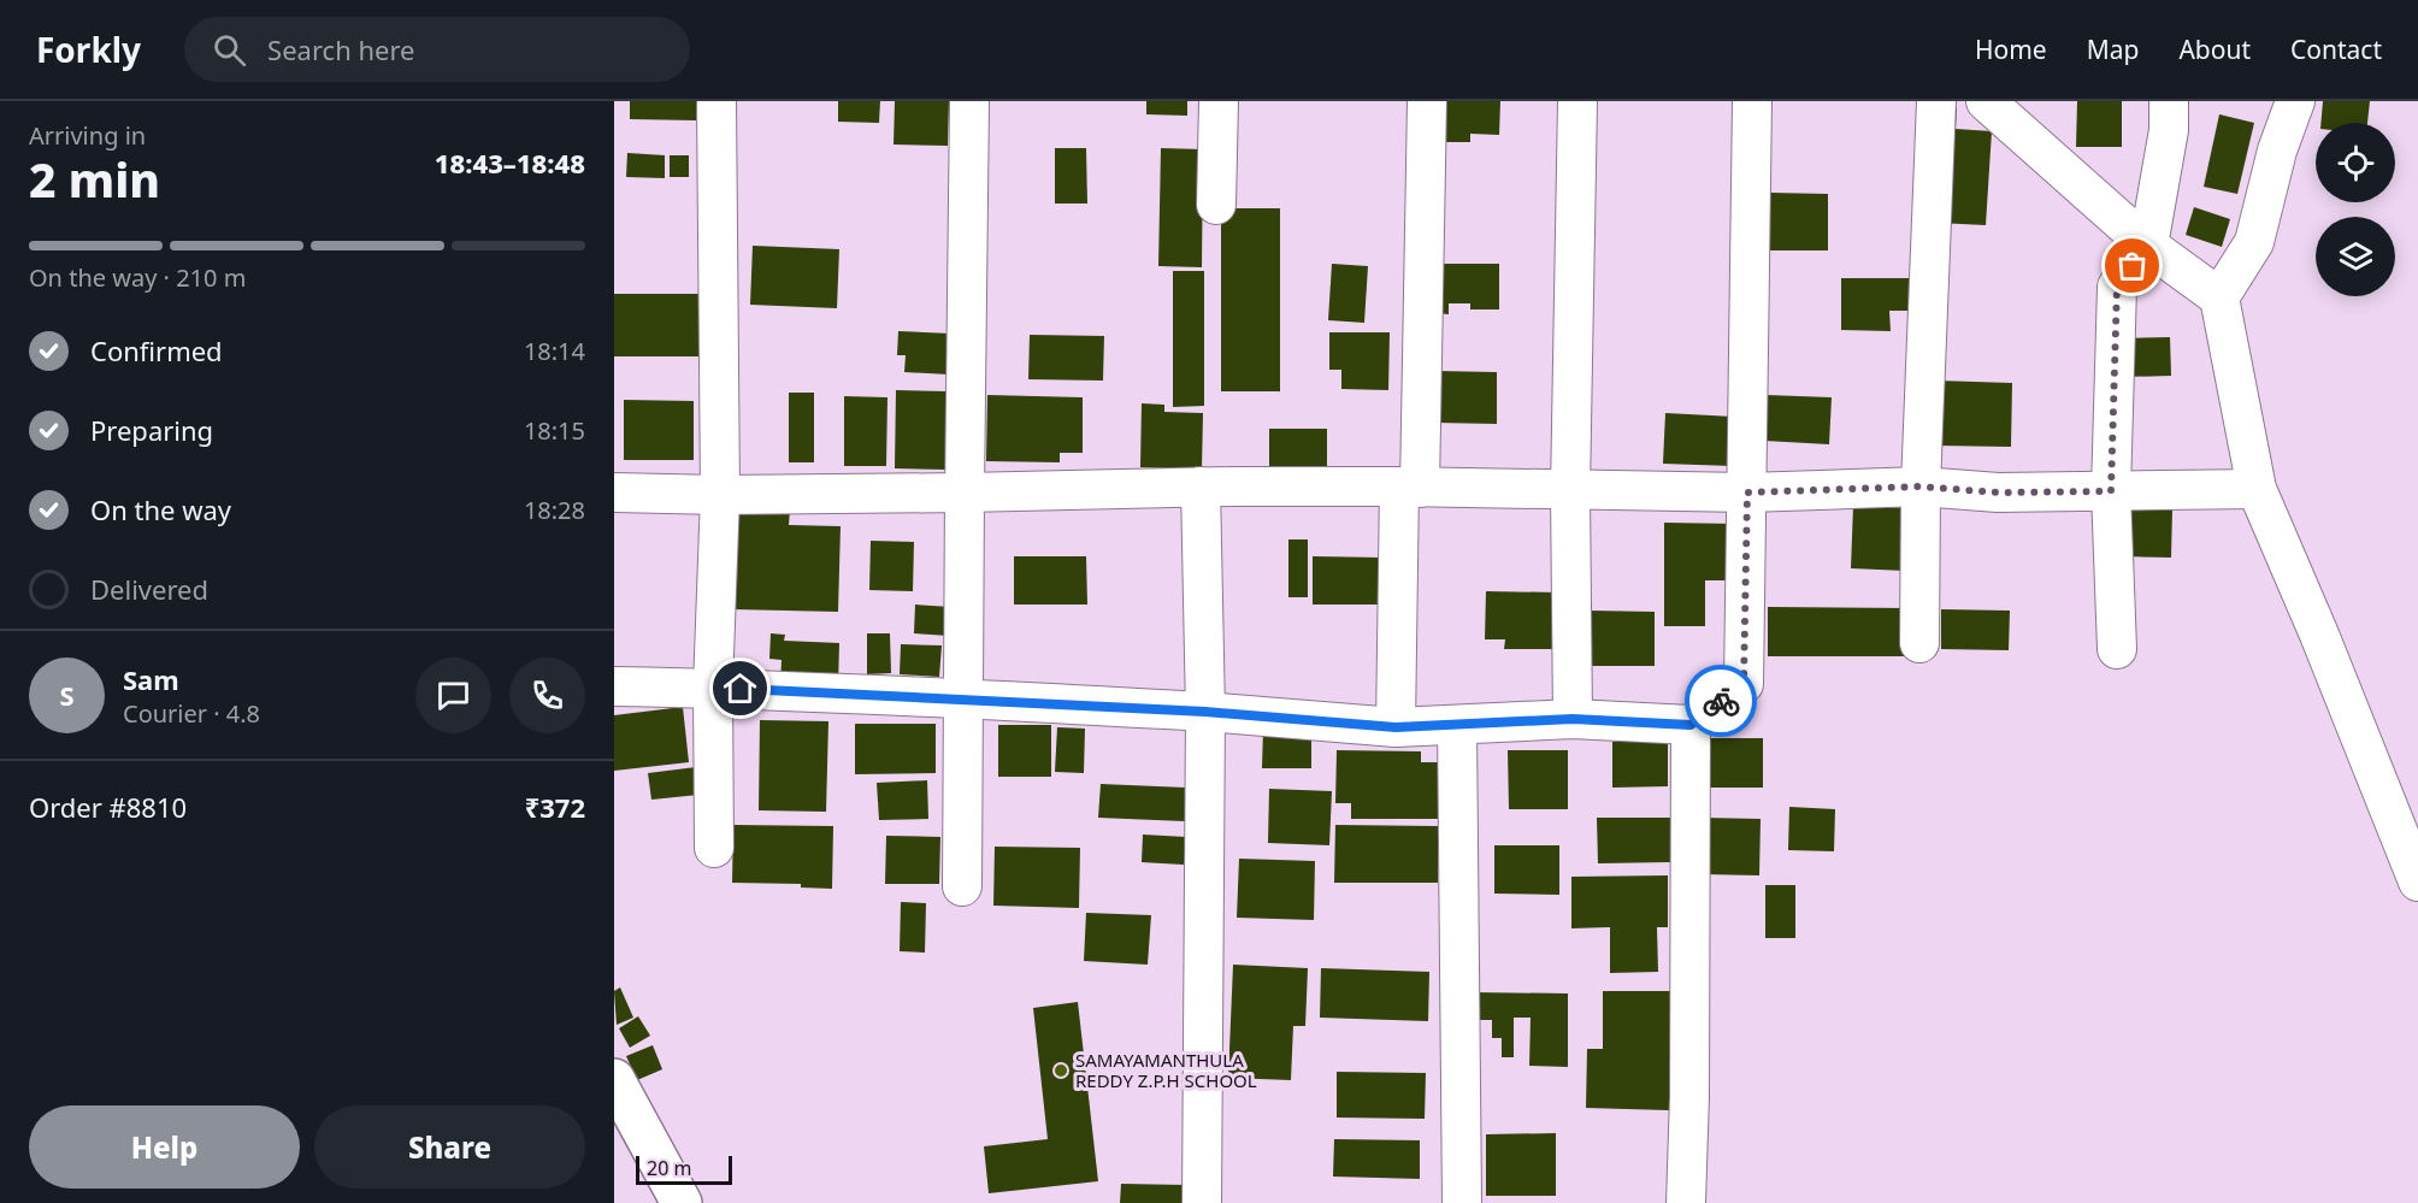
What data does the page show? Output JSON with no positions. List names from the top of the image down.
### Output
{
  "places": ["SAMAYAMANTHULA REDDY Z.P.H SCHOOL"],
  "scale_bar": "20 m",
  "page": {
    "header": "Forkly",
    "search": "Search here",
    "nav": [
      "Home",
      "Map",
      "About",
      "Contact"
    ],
    "heading": ["2 min", "Arriving in", "18:43–18:48"],
    "panel": [
      "Sam",
      "Courier · 4.8",
      "Order #8810",
      "₹372"
    ],
    "bar": "On the way · 210 m",
    "list": [
      ["Confirmed", "18:14"],
      ["Preparing", "18:15"],
      ["On the way", "18:28"],
      "Delivered"
    ],
    "round": "S",
    "buttons": ["Help", "Share"],
    "scale": "20 m"
  }
}
